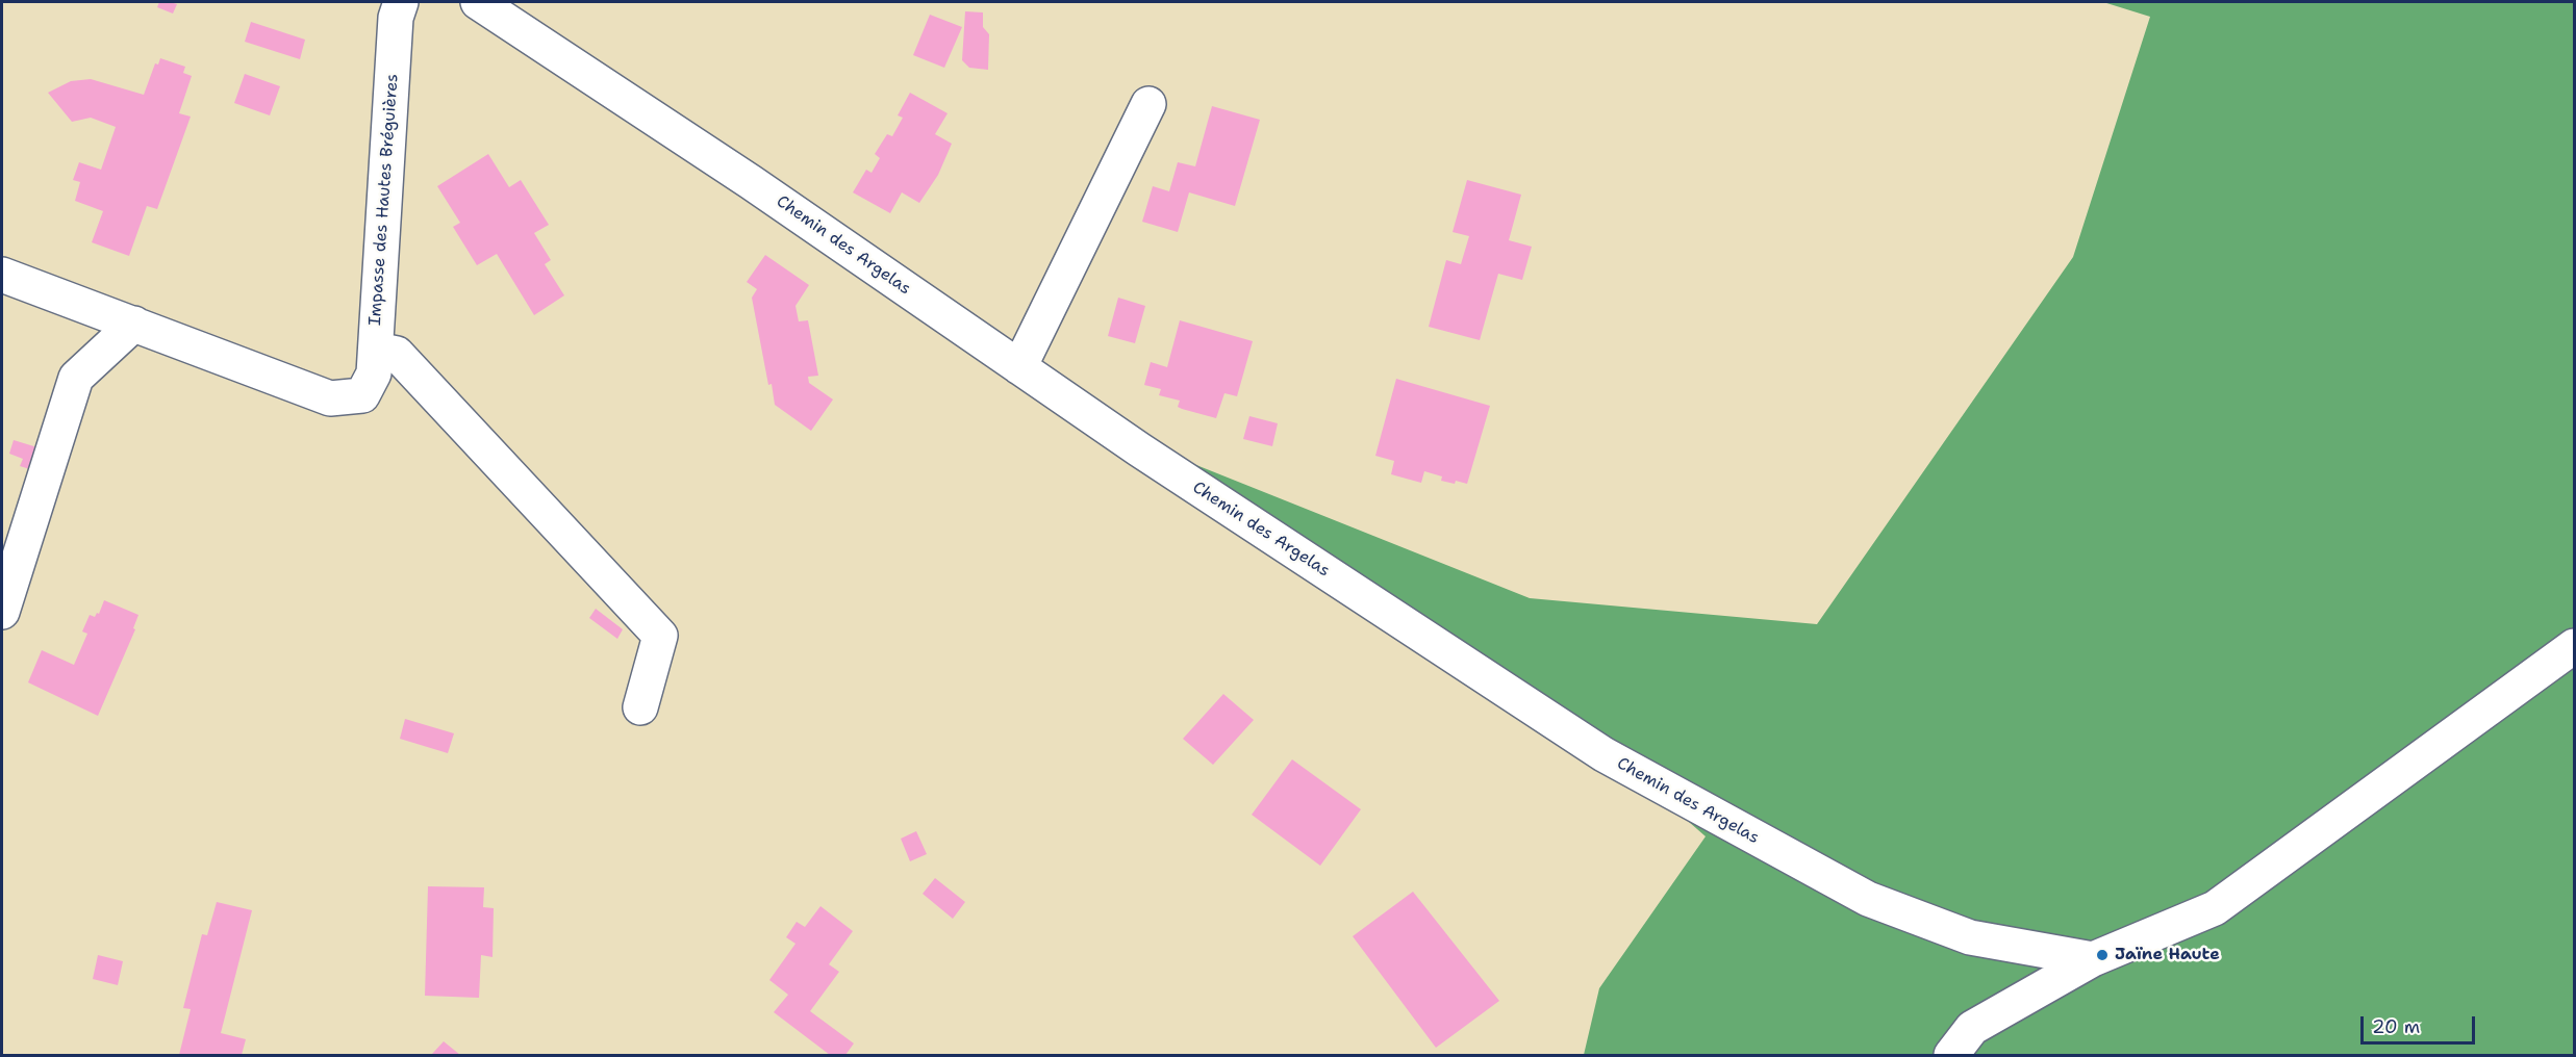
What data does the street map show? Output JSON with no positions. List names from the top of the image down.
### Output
{
  "streets": {
    "street": ["Impasse des Hautes Bréguières", "Chemin des Argelas"]
  },
  "places": ["Jaïne Haute"],
  "scale_bar": "20 m"
}
